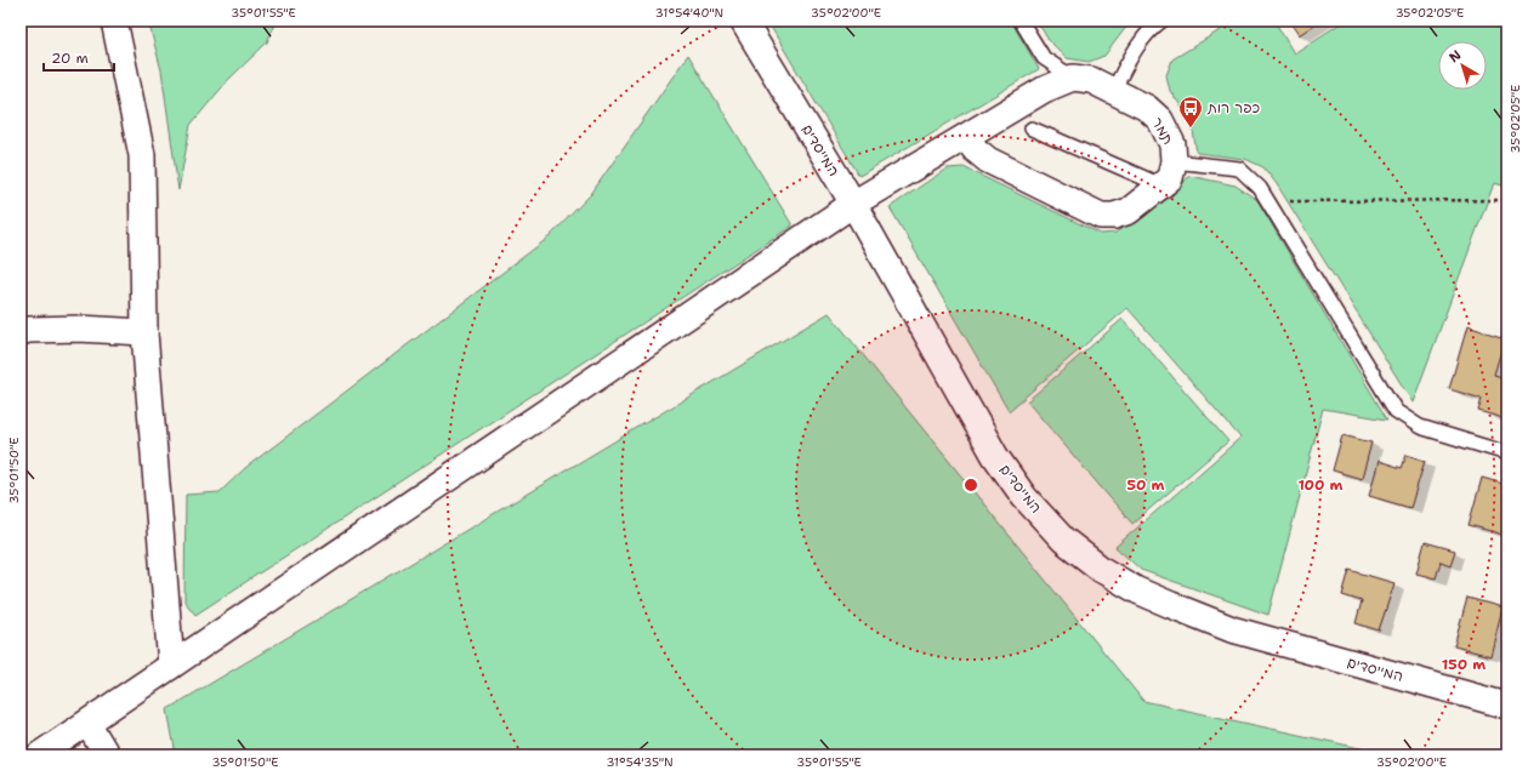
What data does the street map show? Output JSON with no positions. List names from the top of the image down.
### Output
{
  "streets": {
    "street": ["תמר", "המייסדים"]
  },
  "places": {
    "bus stop": ["כפר רות"]
  },
  "scale_bar": "20 m",
  "north": "top left",
  "coordinates": [
    "35°01'55\"E",
    "31°54'40\"N",
    "35°02'00\"E",
    "35°02'05\"E",
    "35°01'50\"E",
    "31°54'35\"N"
  ],
  "rings": ["50 m", "100 m", "150 m"]
}
